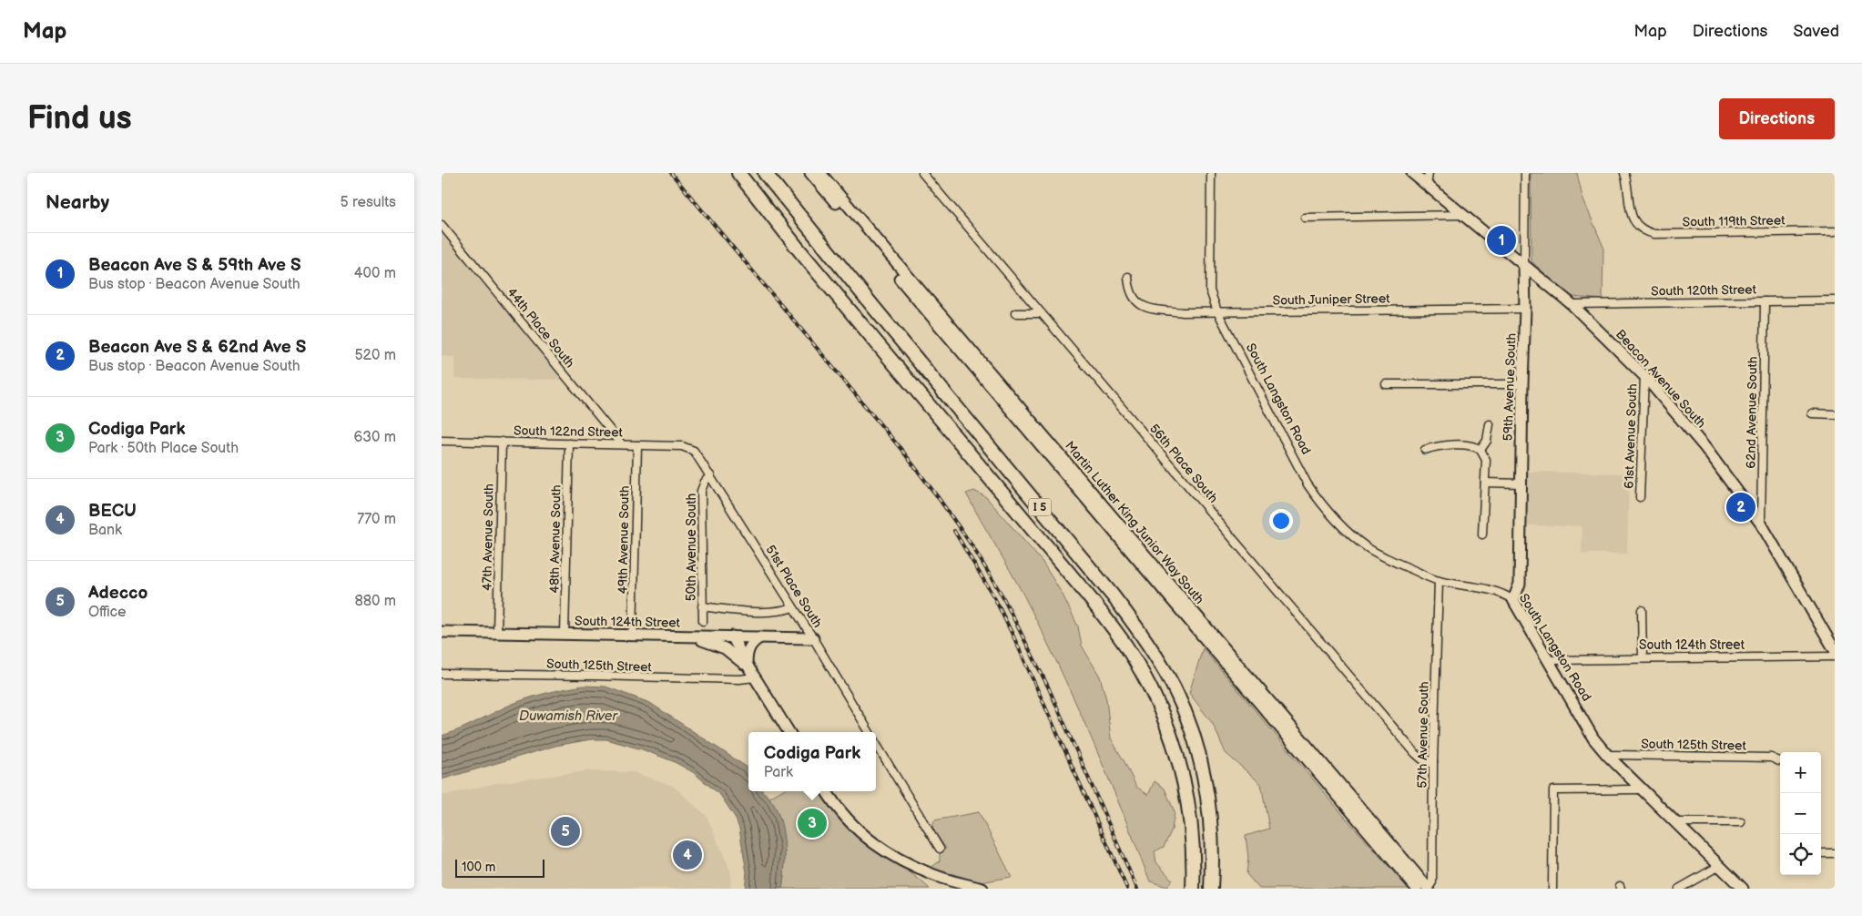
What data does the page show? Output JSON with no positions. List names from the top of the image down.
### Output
{
  "streets": {
    "highway": ["I 5"],
    "street": [
      "South 119th Street",
      "South 120th Street",
      "South Juniper Street",
      "44th Place South",
      "Beacon Avenue South",
      "59th Avenue South",
      "South Langston Road",
      "62nd Avenue South",
      "South 122nd Street",
      "61st Avenue South",
      "56th Place South",
      "Martin Luther King Junior Way South",
      "47th Avenue South",
      "48th Avenue South",
      "49th Avenue South",
      "50th Avenue South",
      "51st Place South",
      "South 124th Street",
      "South 125th Street",
      "57th Avenue South"
    ]
  },
  "crossings": [
    ["South 120th Street", "Beacon Avenue South"],
    ["South 120th Street", "62nd Avenue South"],
    ["South Juniper Street", "59th Avenue South"],
    ["South Juniper Street", "South Langston Road"],
    ["44th Place South", "South 122nd Street"],
    ["Beacon Avenue South", "59th Avenue South"],
    ["Beacon Avenue South", "62nd Avenue South"],
    ["Beacon Avenue South", "61st Avenue South"],
    ["59th Avenue South", "South Langston Road"],
    ["South Langston Road", "South 124th Street"],
    ["South Langston Road", "South 125th Street"],
    ["South Langston Road", "57th Avenue South"],
    ["South 122nd Street", "47th Avenue South"],
    ["South 122nd Street", "48th Avenue South"],
    ["South 122nd Street", "49th Avenue South"],
    ["South 122nd Street", "51st Place South"],
    ["56th Place South", "57th Avenue South"],
    ["Martin Luther King Junior Way South", "57th Avenue South"],
    ["47th Avenue South", "South 124th Street"],
    ["48th Avenue South", "South 124th Street"],
    ["49th Avenue South", "South 124th Street"],
    ["50th Avenue South", "51st Place South"],
    ["51st Place South", "South 124th Street"]
  ],
  "water": ["Duwamish River"],
  "scale_bar": "100 m",
  "page": {
    "header": "Map",
    "nav": ["Map", "Directions", "Saved"],
    "buttons": "Directions",
    "title": "Find us",
    "heading": ["Nearby", "5 results"],
    "pins": [
      "1",
      "2",
      "3",
      "5",
      "4"
    ],
    "list": [
      {
        "mark": "1",
        "name": "Beacon Ave S & 59th Ave S",
        "note": "Bus stop · Beacon Avenue South",
        "value": "400 m"
      },
      {
        "mark": "2",
        "name": "Beacon Ave S & 62nd Ave S",
        "note": "Bus stop · Beacon Avenue South",
        "value": "520 m"
      },
      {
        "mark": "3",
        "name": "Codiga Park",
        "note": "Park · 50th Place South",
        "value": "630 m"
      },
      {
        "mark": "4",
        "name": "BECU",
        "note": "Bank",
        "value": "770 m"
      },
      {
        "mark": "5",
        "name": "Adecco",
        "note": "Office",
        "value": "880 m"
      }
    ],
    "popup": ["Codiga Park", "Park"],
    "map_buttons": ["+", "−"],
    "scale": "100 m"
  }
}
